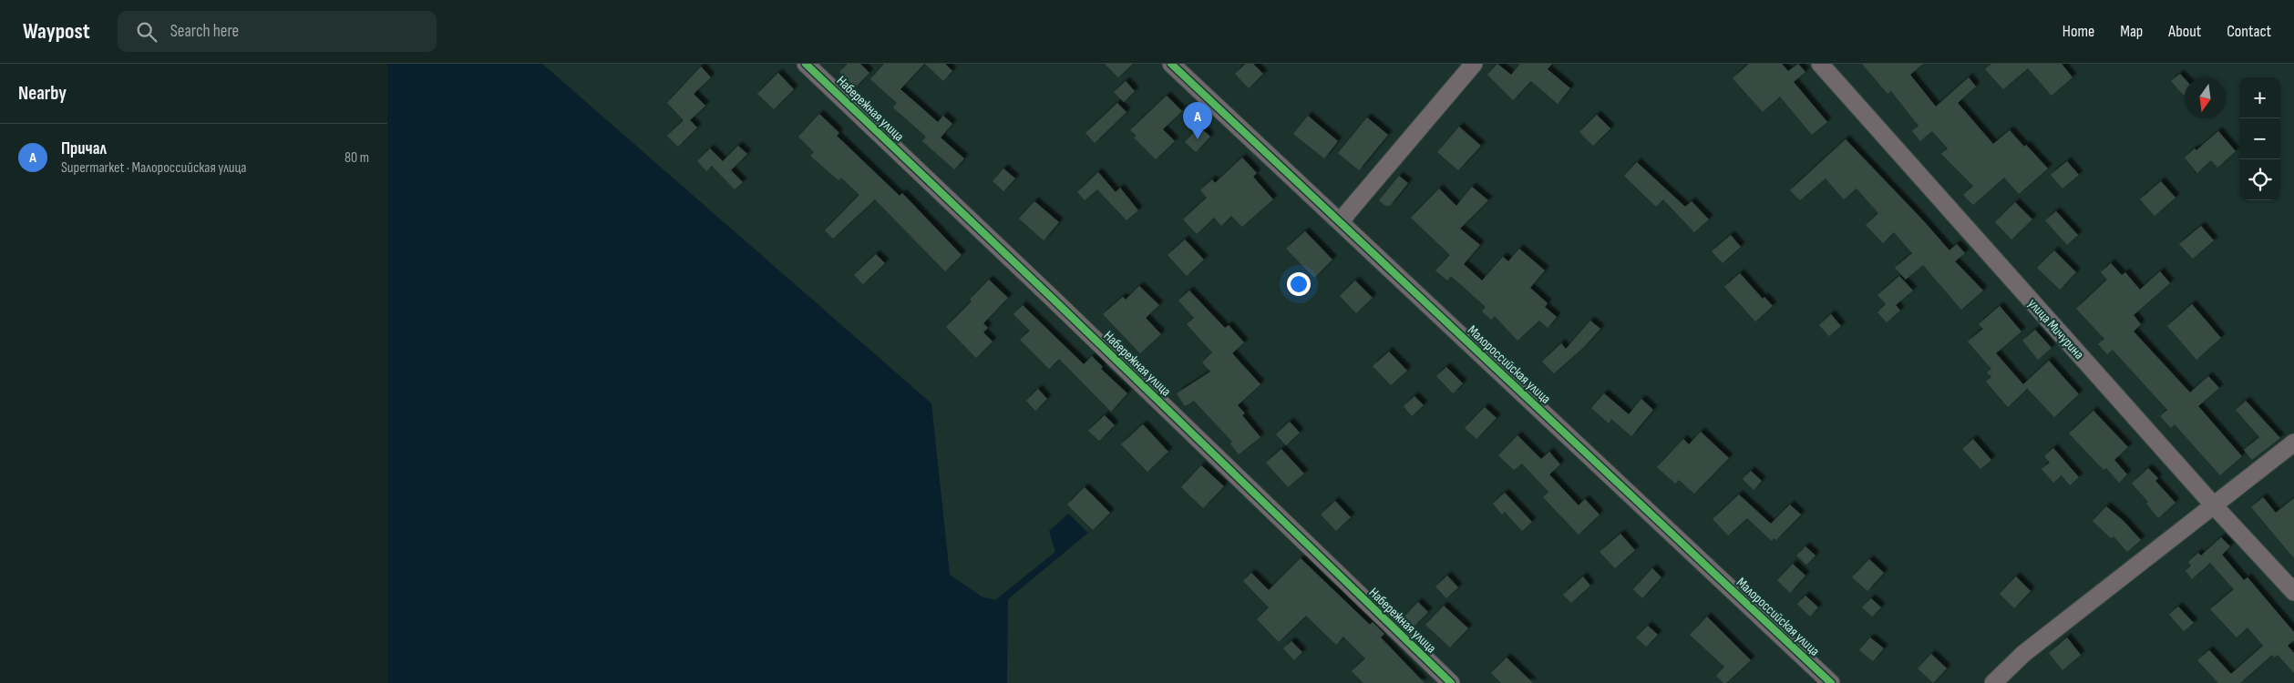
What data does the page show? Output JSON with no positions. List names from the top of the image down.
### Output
{
  "streets": {
    "street": ["Набережная улица", "улица Мичурина", "Малороссийская улица"]
  },
  "north": "bottom",
  "page": {
    "header": "Waypost",
    "search": "Search here",
    "nav": [
      "Home",
      "Map",
      "About",
      "Contact"
    ],
    "heading": "Nearby",
    "map_buttons": ["+", "−"],
    "pins": "A",
    "list": [
      {
        "mark": "A",
        "name": "Причал",
        "note": "Supermarket · Малороссийская улица",
        "value": "80 m"
      }
    ]
  }
}
